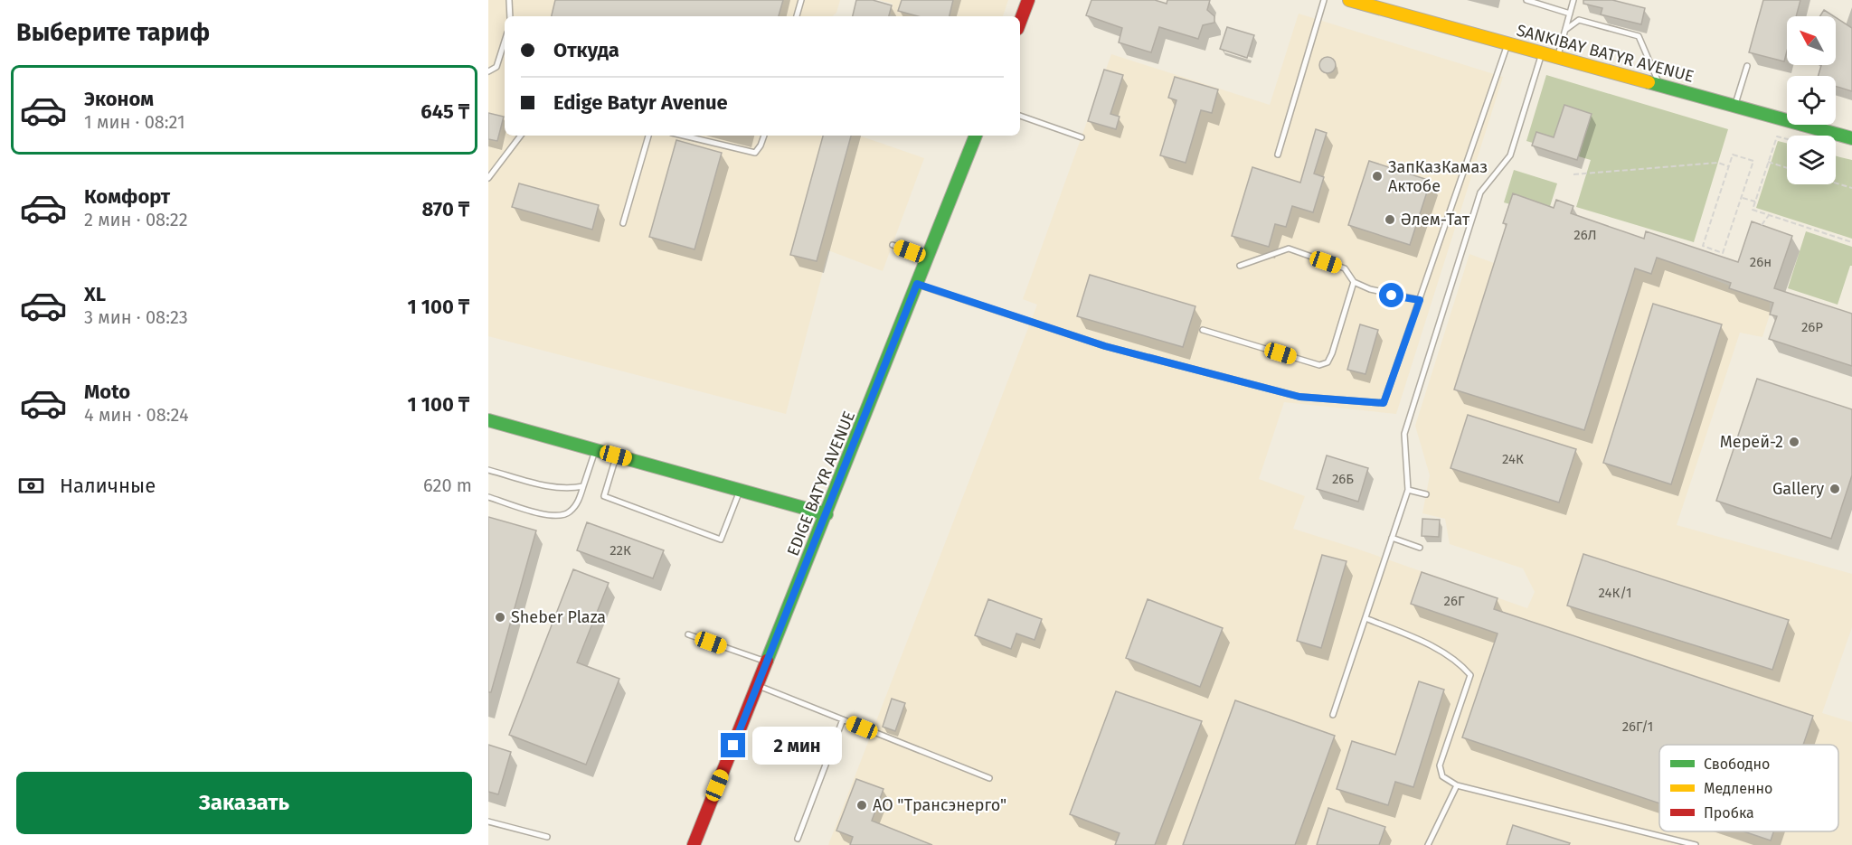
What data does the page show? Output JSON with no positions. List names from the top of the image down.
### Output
{
  "streets": {
    "main road": ["SANKIBAY BATYR AVENUE", "EDIGE BATYR AVENUE"]
  },
  "places": [
    "ЗапКазКамаз Актобе",
    "Әлем-Тат",
    "Мерей-2",
    "Gallery",
    "Sheber Plaza",
    "АО \"Трансэнерго\""
  ],
  "house_numbers": [
    "26Л",
    "26н",
    "26Р",
    "24К",
    "26Б",
    "22К",
    "24К/1",
    "26Г",
    "26Г/1"
  ],
  "legend": ["Свободно", "Медленно", "Пробка"],
  "north": "top left",
  "page": {
    "heading": "Выберите тариф",
    "banner": ["Откуда", "Edige Batyr Avenue"],
    "list": [
      {
        "name": "Эконом",
        "note": "1 мин · 08:21",
        "value": "645 ₸"
      },
      {
        "name": "Комфорт",
        "note": "2 мин · 08:22",
        "value": "870 ₸"
      },
      {
        "name": "XL",
        "note": "3 мин · 08:23",
        "value": "1 100 ₸"
      },
      {
        "name": "Moto",
        "note": "4 мин · 08:24",
        "value": "1 100 ₸"
      }
    ],
    "pay": ["Наличные", "620 m"],
    "bubble": "2 мин",
    "buttons": "Заказать"
  }
}
